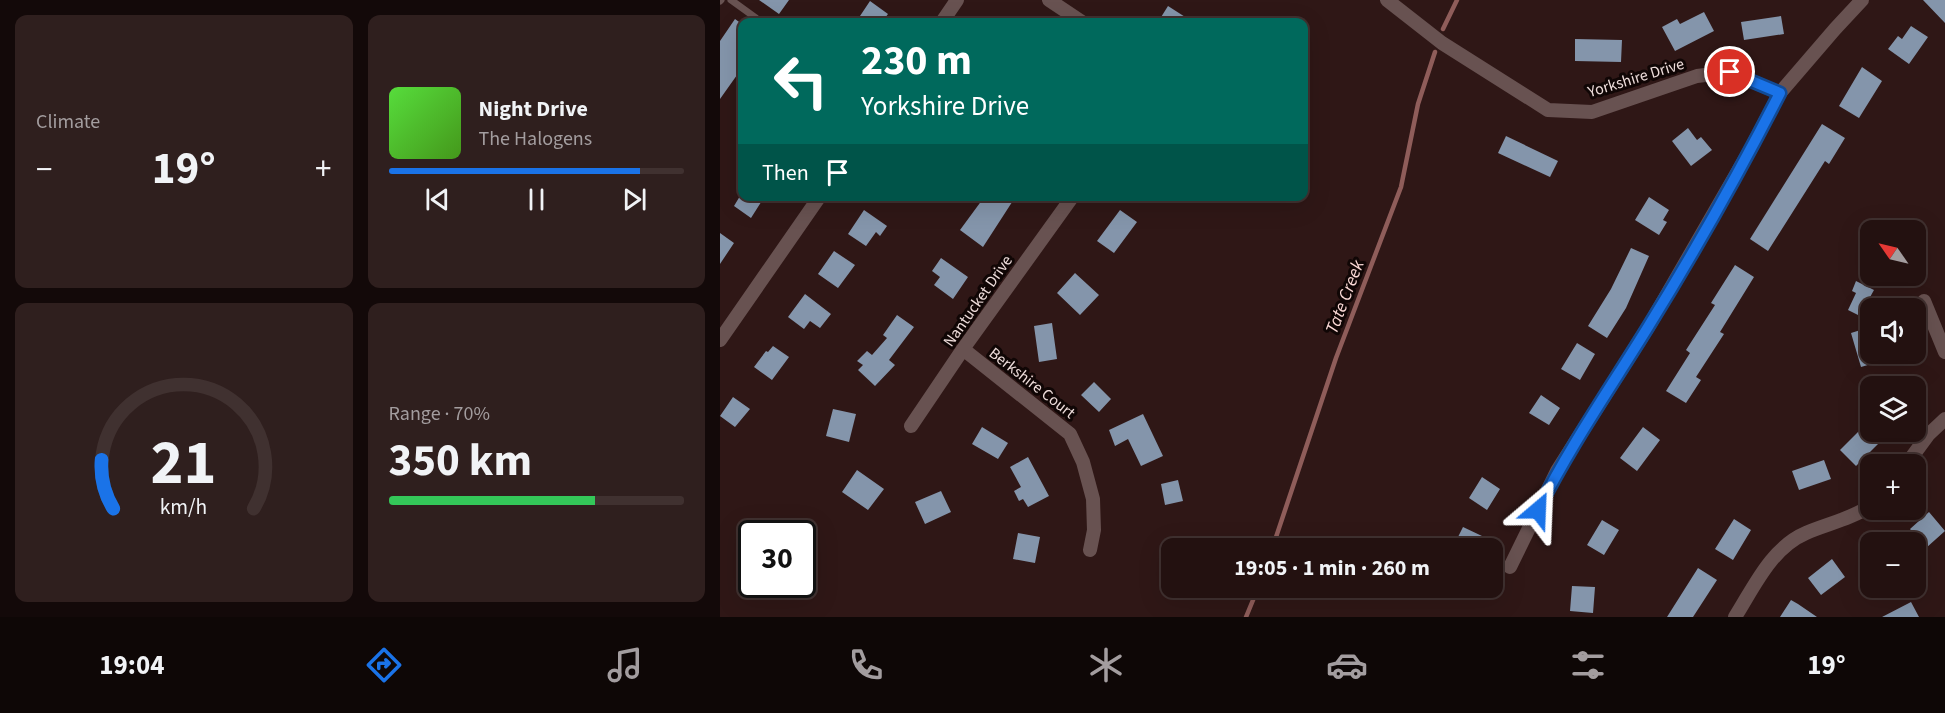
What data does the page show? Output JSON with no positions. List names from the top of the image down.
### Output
{
  "streets": {
    "street": ["Yorkshire Drive", "Nantucket Drive", "Berkshire Court"]
  },
  "crossings": [
    ["Nantucket Drive", "Berkshire Court"]
  ],
  "water": ["Tate Creek"],
  "north": "top left",
  "page": {
    "tile": [
      "Climate",
      ["Range · 70%", "350 km"]
    ],
    "turn": ["230 m", "Yorkshire Drive"],
    "song": ["Night Drive", "The Halogens"],
    "then": "Then",
    "heat": ["−", "19°", "+"],
    "map_buttons": ["+", "−"],
    "limit": "30",
    "trip": "19:05 · 1 min · 260 m",
    "tabs": ["19:04", "19°"],
    "gauge": ["21", "km/h"]
  }
}
